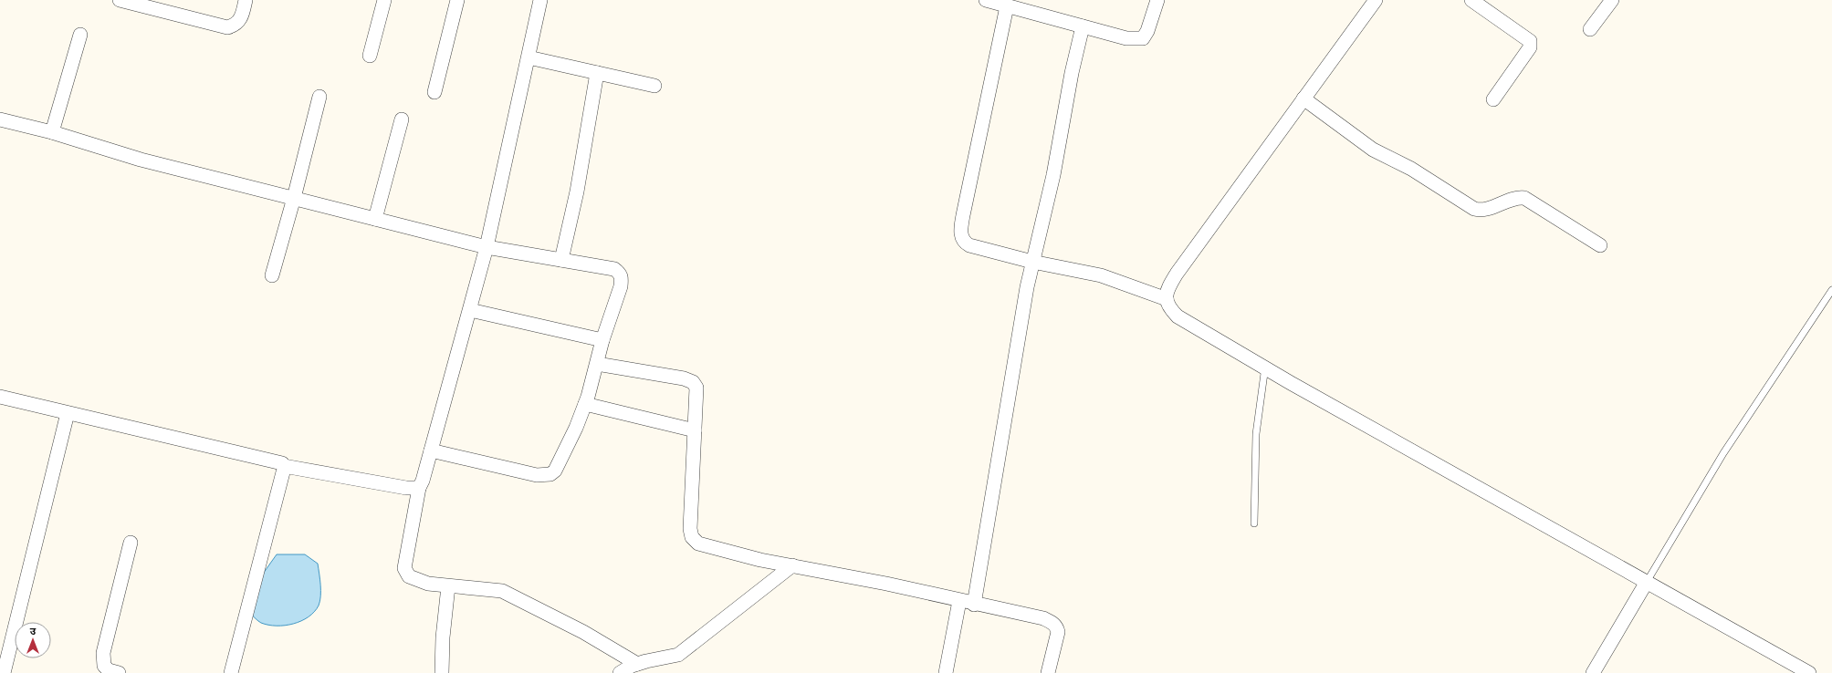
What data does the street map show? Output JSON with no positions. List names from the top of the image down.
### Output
{
  "north": "top"
}
